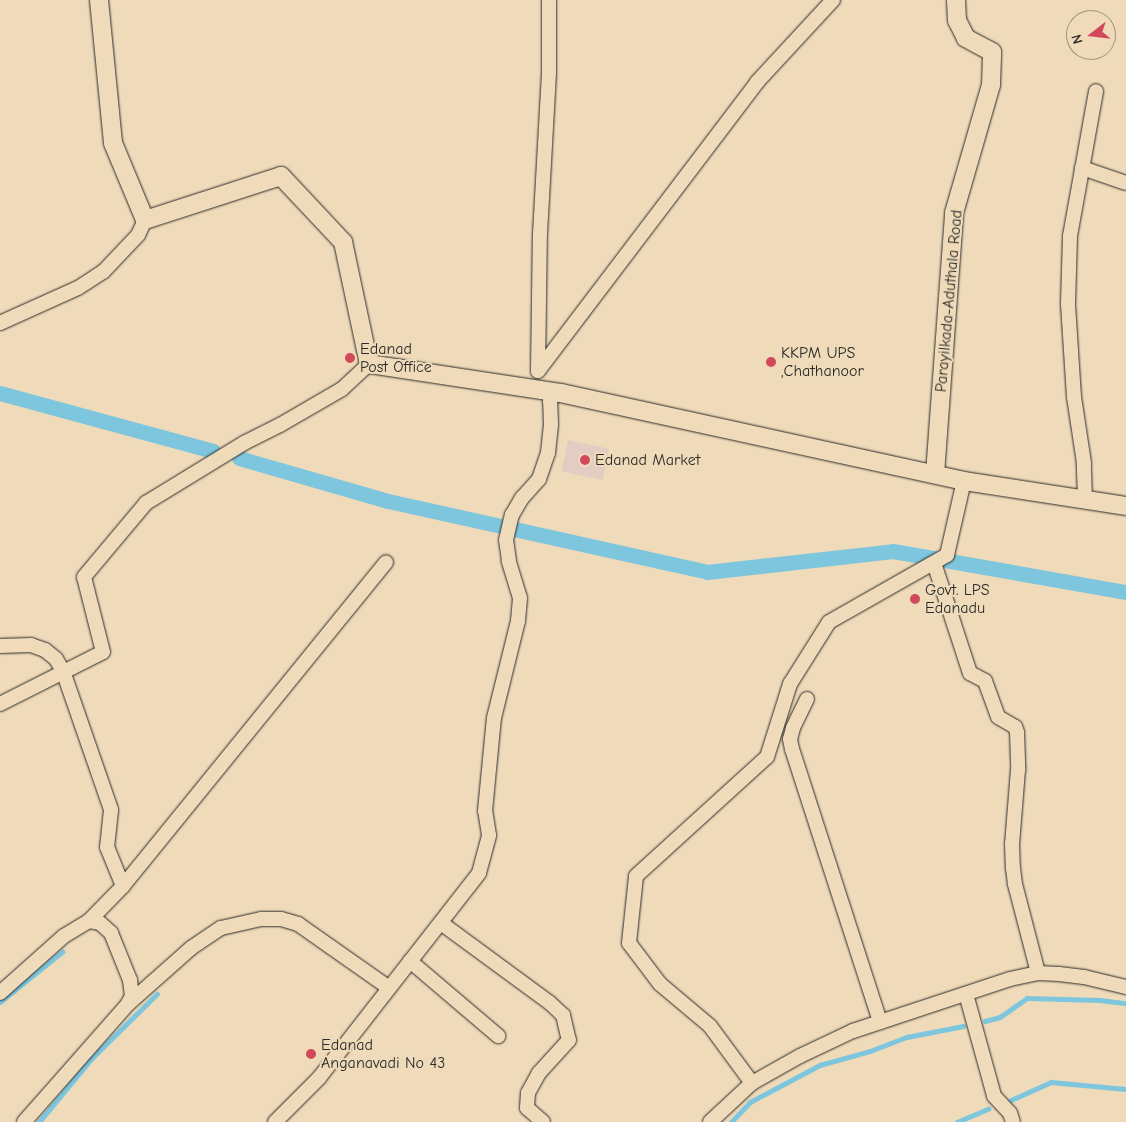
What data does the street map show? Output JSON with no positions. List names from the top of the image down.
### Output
{
  "streets": {
    "street": ["Parayilkada-Aduthala Road"]
  },
  "places": [
    "Edanad Post Office",
    "KKPM UPS ,Chathanoor",
    "Edanad Market",
    "Govt. LPS Edanadu",
    "Edanad Anganavadi No 43"
  ],
  "north": "left"
}
